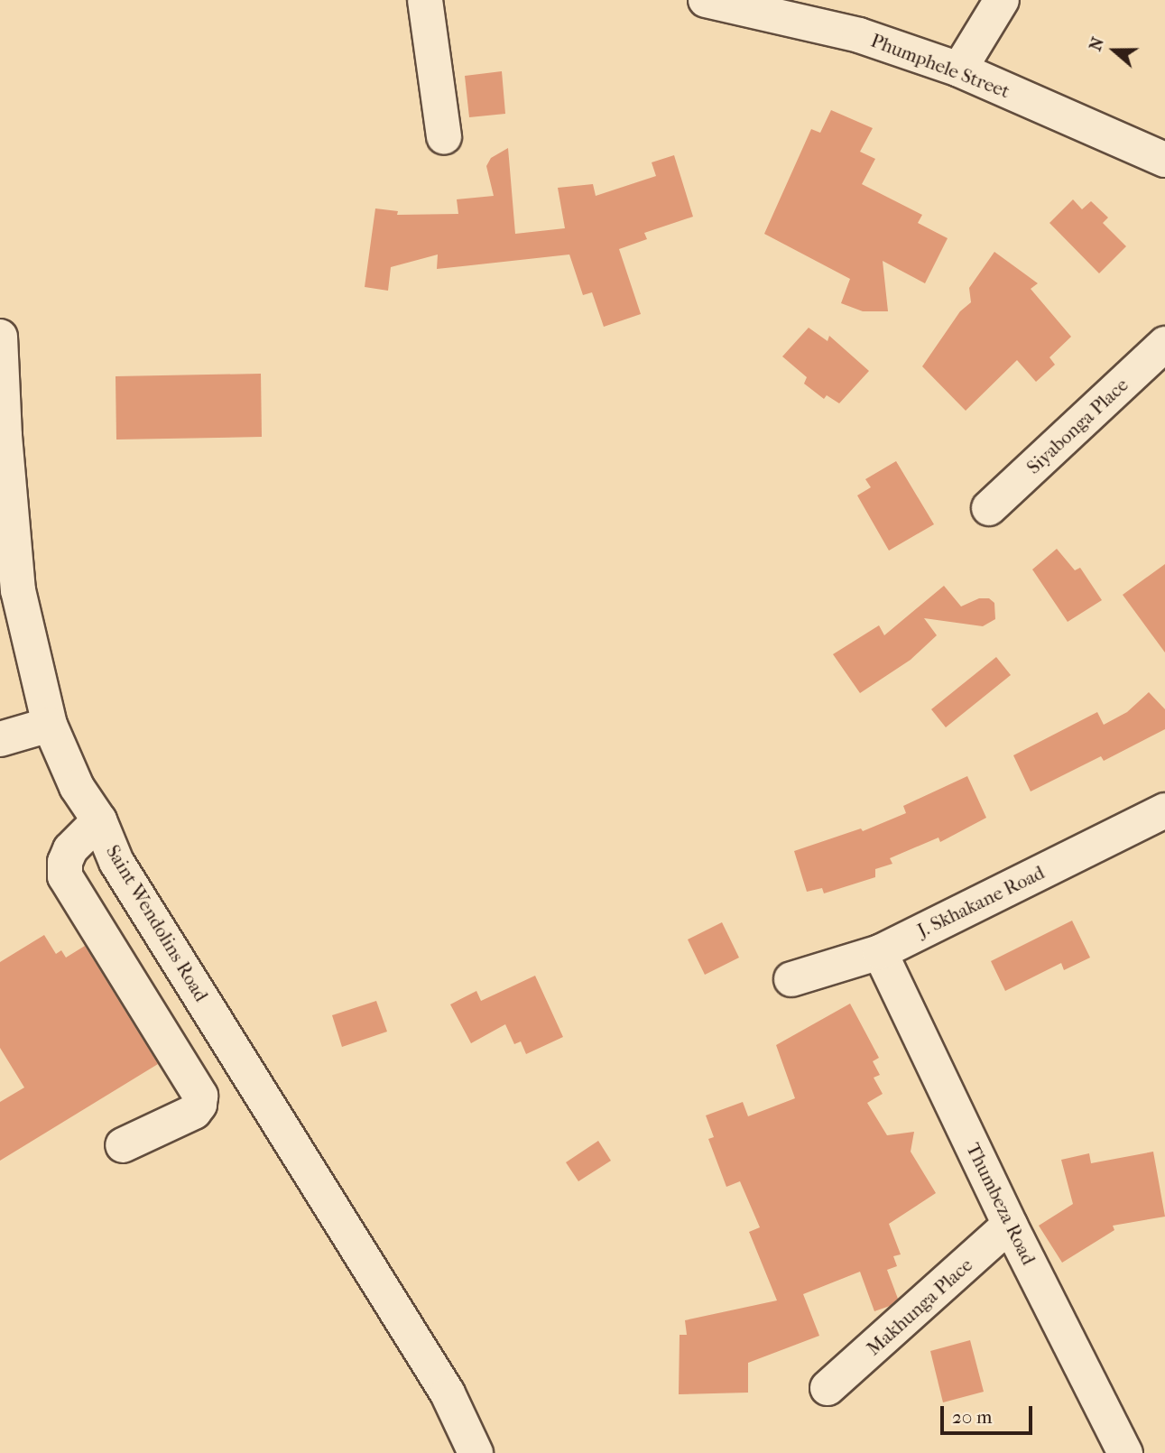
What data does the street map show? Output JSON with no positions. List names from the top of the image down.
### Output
{
  "streets": {
    "street": [
      "Phumphele Street",
      "Siyabonga Place",
      "J. Skhakane Road",
      "Saint Wendolins Road",
      "Thumbeza Road",
      "Makhunga Place"
    ]
  },
  "crossings": [
    ["J. Skhakane Road", "Thumbeza Road"],
    ["Thumbeza Road", "Makhunga Place"]
  ],
  "scale_bar": "20 m",
  "north": "left"
}
